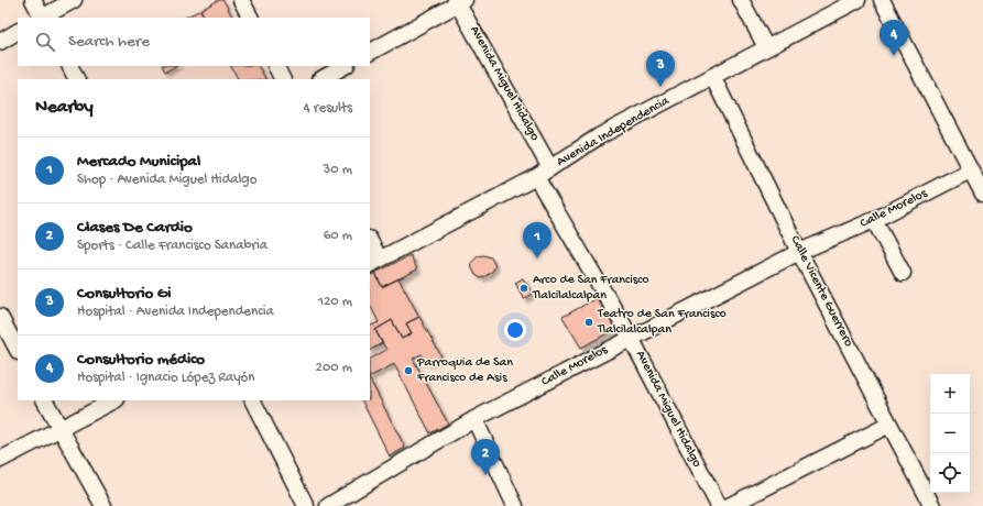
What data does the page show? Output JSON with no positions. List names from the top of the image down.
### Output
{
  "streets": {
    "street": [
      "Avenida Miguel Hidalgo",
      "Avenida Independencia",
      "Calle Morelos",
      "Calle Vicente Guerrero"
    ]
  },
  "crossings": [
    ["Avenida Miguel Hidalgo", "Avenida Independencia"],
    ["Avenida Miguel Hidalgo", "Calle Morelos"],
    ["Avenida Independencia", "Calle Vicente Guerrero"],
    ["Calle Morelos", "Calle Vicente Guerrero"]
  ],
  "places": ["Arco de San Francisco Tlalcilalcalpan", "Teatro de San Francisco Tlalcilalcalpan", "Parroquia de San Francisco de Asis"],
  "page": {
    "search": "Search here",
    "pins": [
      "4",
      "3",
      "1",
      "2"
    ],
    "heading": ["Nearby", "4 results"],
    "list": [
      {
        "mark": "1",
        "name": "Mercado Municipal",
        "note": "Shop · Avenida Miguel Hidalgo",
        "value": "30 m"
      },
      {
        "mark": "2",
        "name": "Clases De Cardio",
        "note": "Sports · Calle Francisco Sanabria",
        "value": "60 m"
      },
      {
        "mark": "3",
        "name": "Consultorio Gi",
        "note": "Hospital · Avenida Independencia",
        "value": "120 m"
      },
      {
        "mark": "4",
        "name": "Consultorio médico",
        "note": "Hospital · Ignacio López Rayón",
        "value": "200 m"
      }
    ],
    "map_buttons": ["+", "−"]
  }
}
